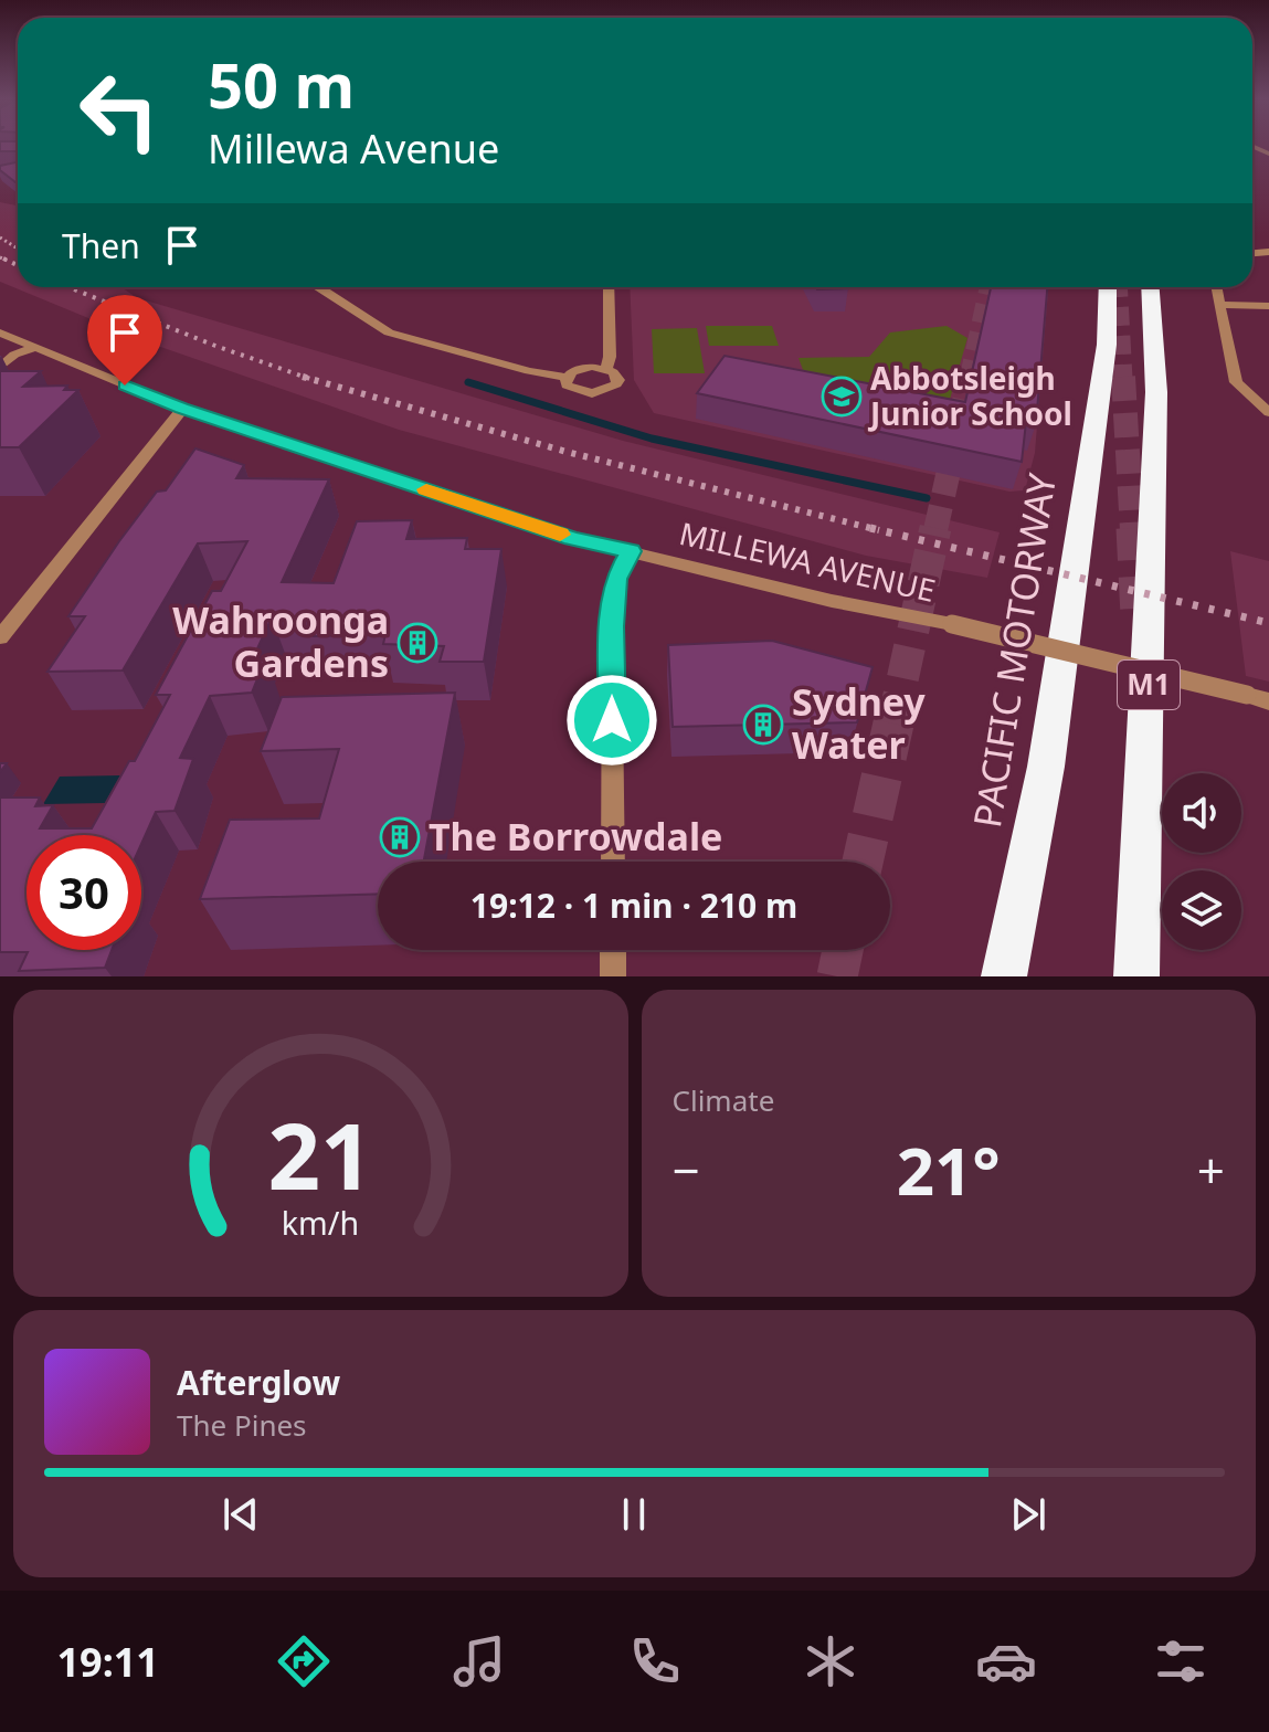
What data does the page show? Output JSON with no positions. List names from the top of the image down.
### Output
{
  "streets": {
    "highway": ["PACIFIC MOTORWAY", "M1"],
    "street": ["MILLEWA AVENUE"]
  },
  "places": {
    "school or university": ["Abbotsleigh Junior School"],
    "building": ["Wahroonga Gardens", "Sydney Water", "The Borrowdale"]
  },
  "page": {
    "turn": ["50 m", "Millewa Avenue"],
    "then": "Then",
    "limit": "30",
    "trip": "19:12 · 1 min · 210 m",
    "tile": "Climate",
    "heat": ["−", "21°", "+"],
    "song": ["Afterglow", "The Pines"],
    "tabs": "19:11",
    "gauge": ["21", "km/h"]
  }
}
